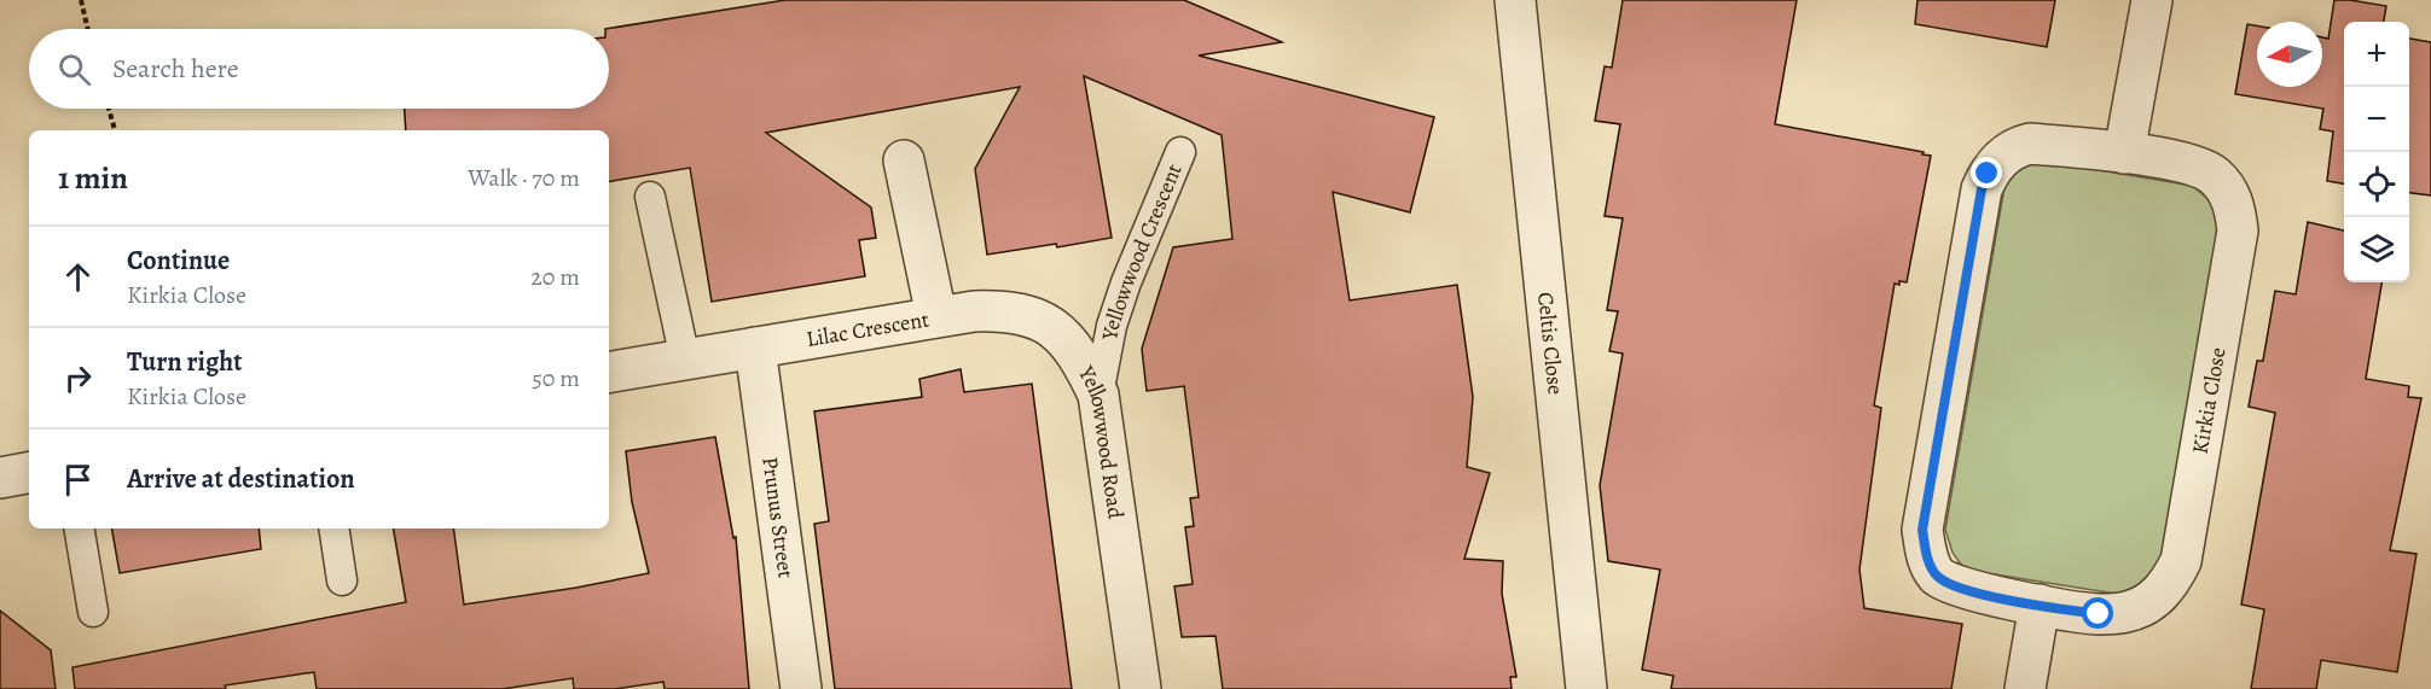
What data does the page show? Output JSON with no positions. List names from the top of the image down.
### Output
{
  "streets": {
    "street": [
      "Lilac Crescent",
      "Celtis Close",
      "Kirkia Close",
      "Yellowwood Road",
      "Prunus Street"
    ],
    "lane": ["Yellowwood Crescent"]
  },
  "crossings": [
    ["Yellowwood Crescent", "Yellowwood Road"],
    ["Lilac Crescent", "Yellowwood Road"],
    ["Lilac Crescent", "Prunus Street"]
  ],
  "north": "left",
  "page": {
    "map_buttons": ["+", "−"],
    "search": "Search here",
    "heading": ["1 min", "Walk · 70 m"],
    "list": [
      ["Continue", "Kirkia Close", "20 m"],
      ["Turn right", "Kirkia Close", "50 m"],
      "Arrive at destination"
    ]
  }
}
